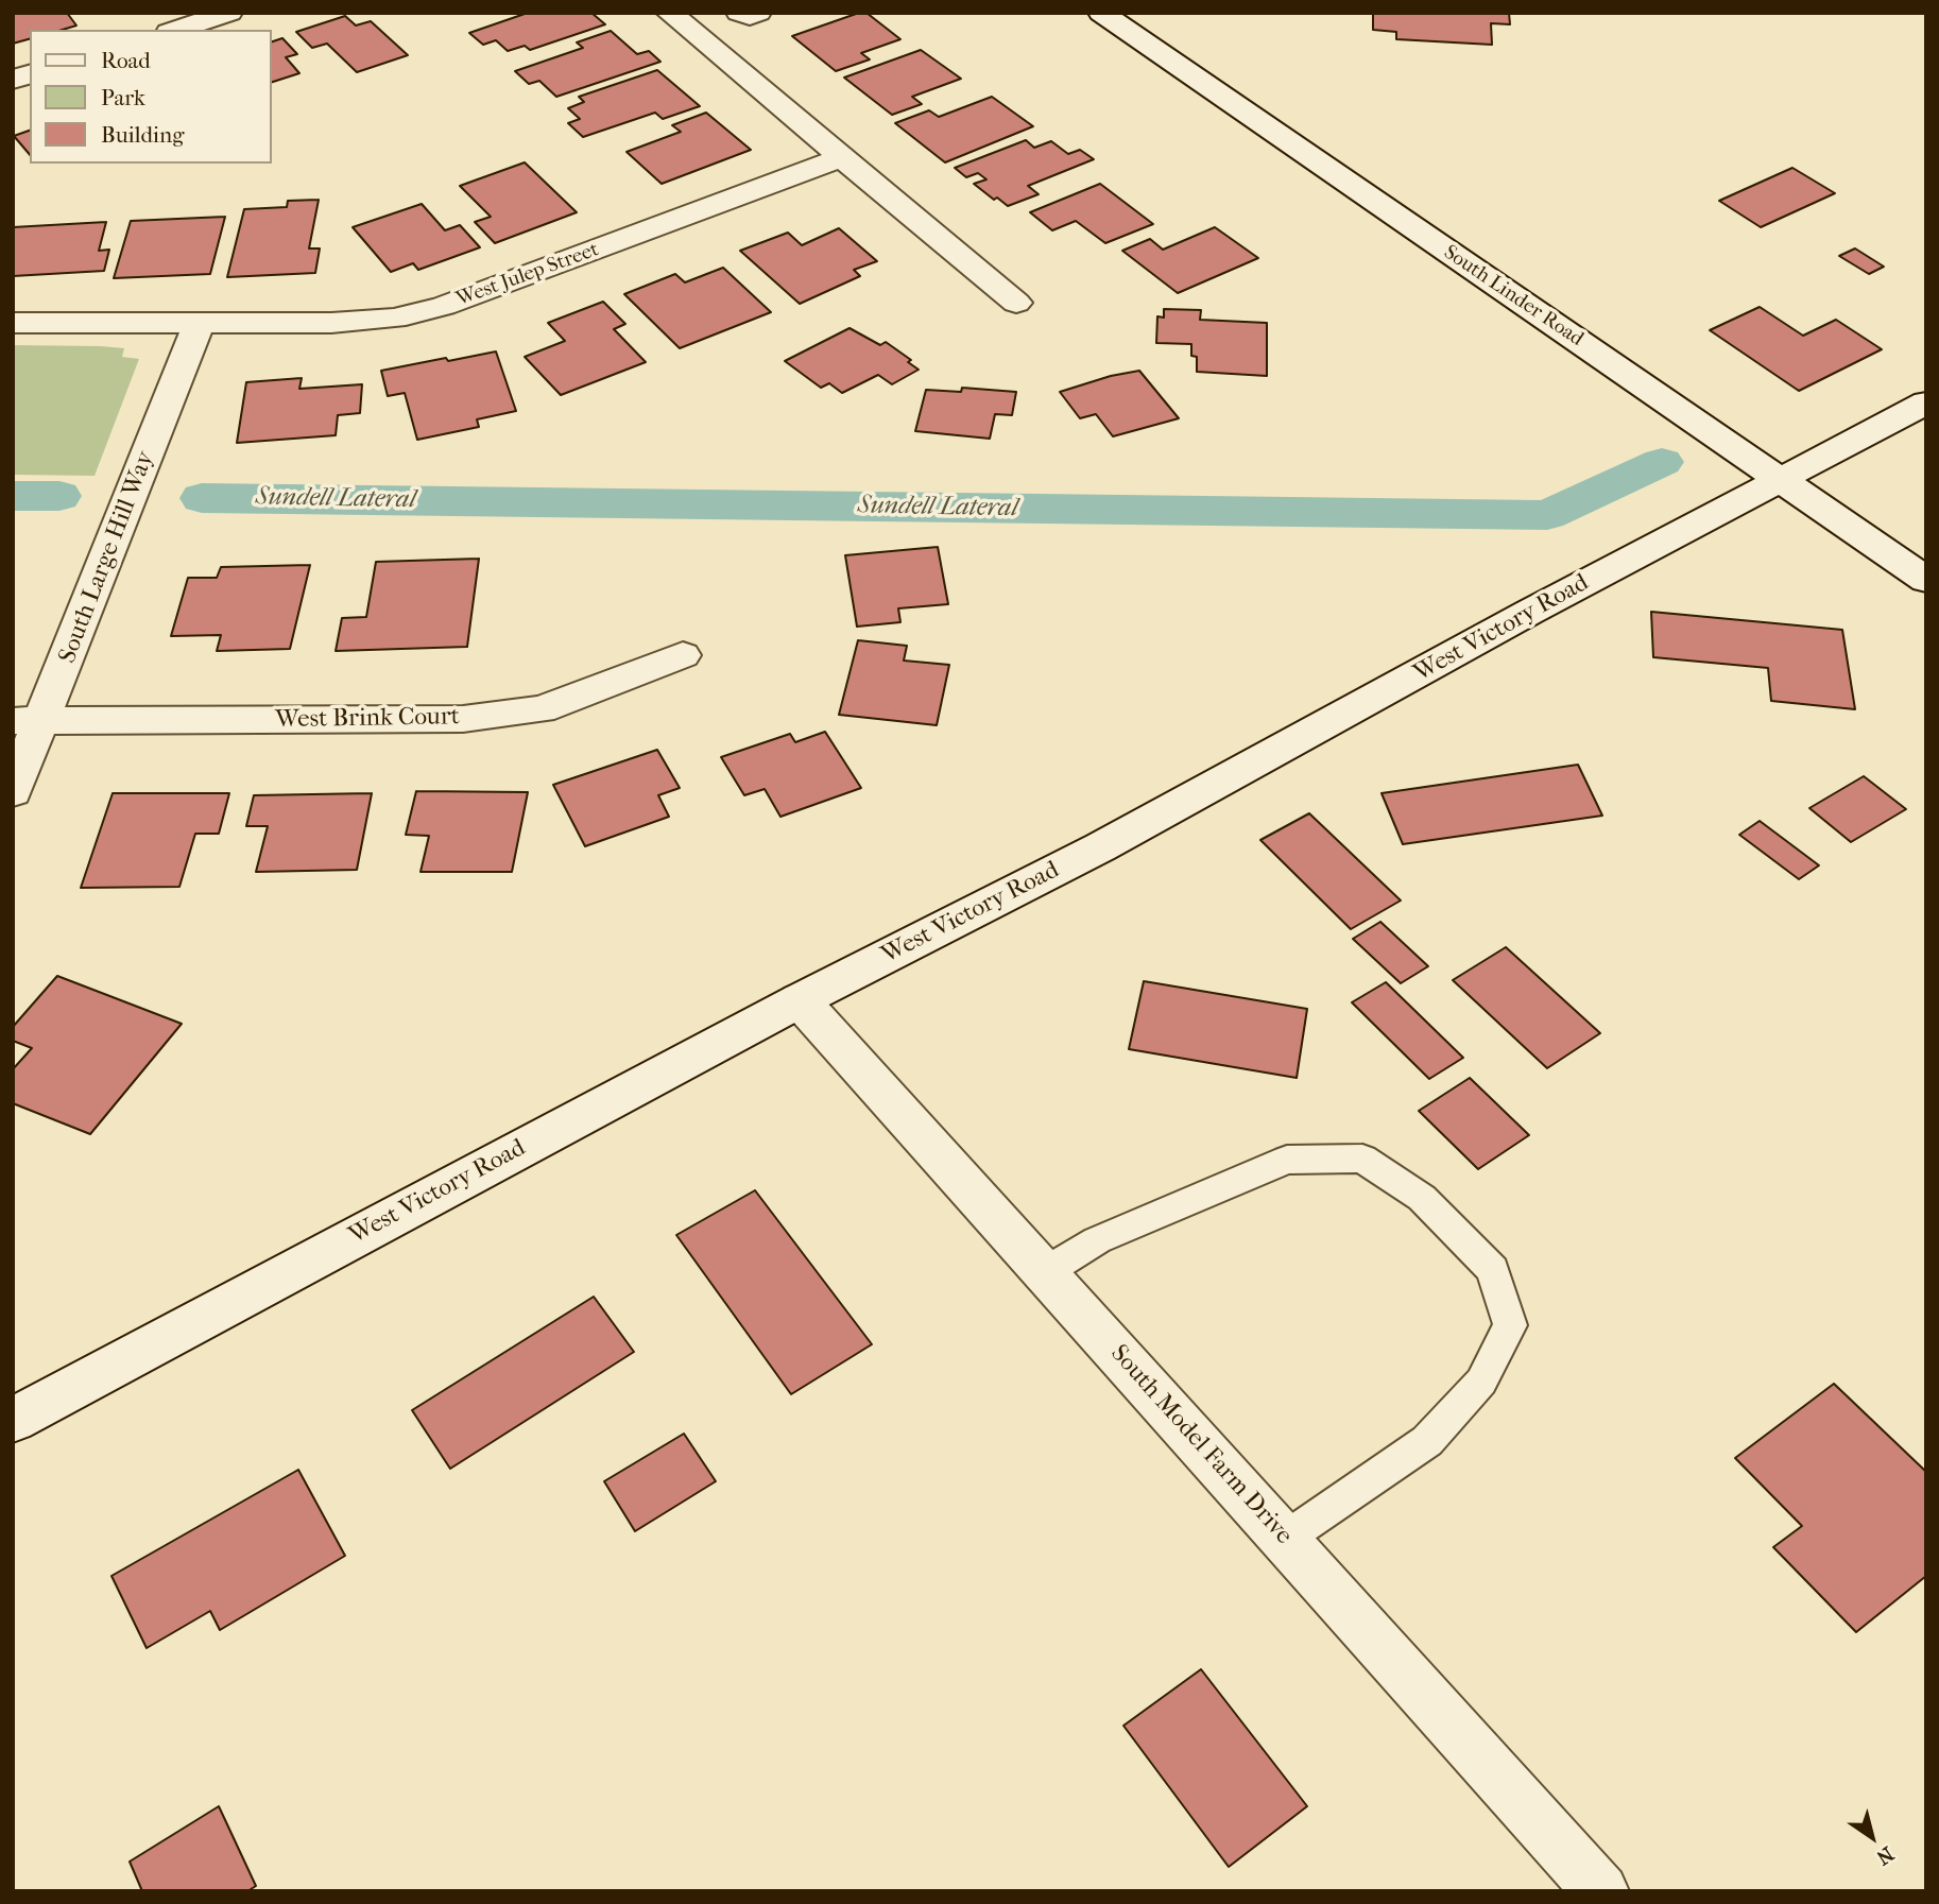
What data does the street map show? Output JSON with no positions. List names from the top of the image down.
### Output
{
  "streets": {
    "street": [
      "West Julep Street",
      "South Linder Road",
      "South Large Hill Way",
      "West Victory Road",
      "West Brink Court",
      "South Model Farm Drive"
    ]
  },
  "crossings": [
    ["West Julep Street", "South Large Hill Way"],
    ["South Linder Road", "West Victory Road"],
    ["South Large Hill Way", "West Brink Court"],
    ["West Victory Road", "South Model Farm Drive"]
  ],
  "water": ["Sundell Lateral"],
  "legend": ["Road", "Park", "Building"],
  "north": "bottom right"
}
